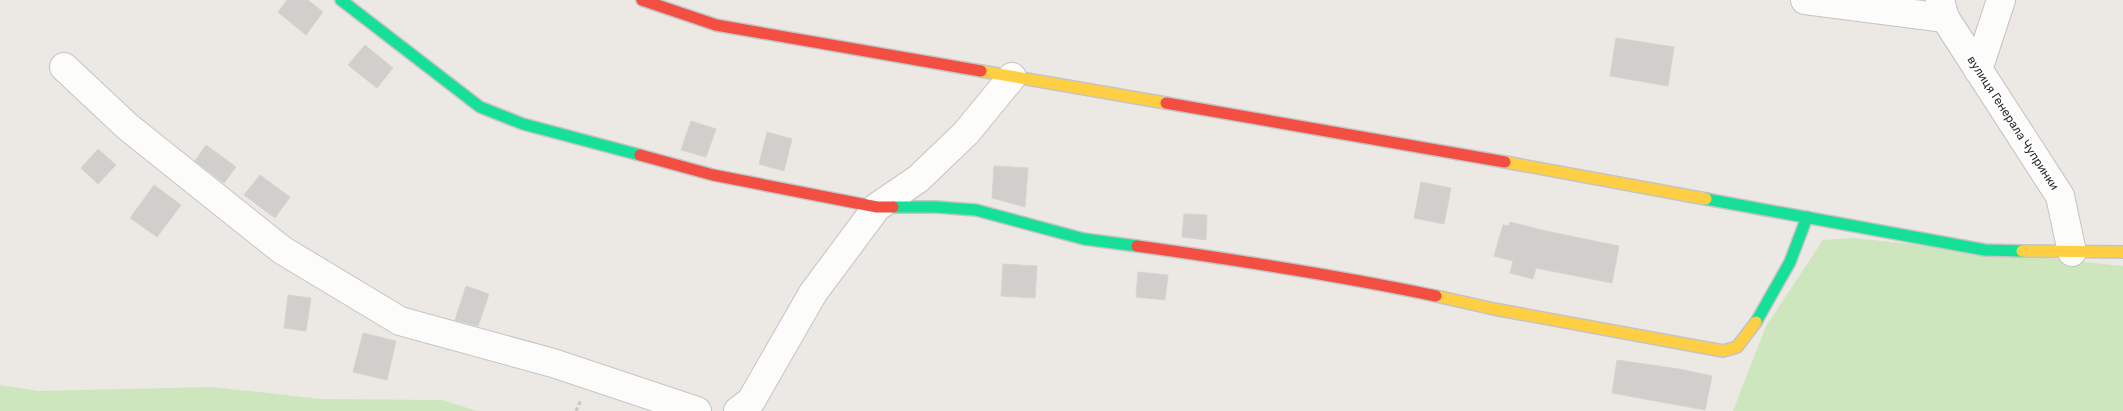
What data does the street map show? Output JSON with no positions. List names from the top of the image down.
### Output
{
  "streets": {
    "street": ["вулиця Генерала Чупринки"]
  }
}
